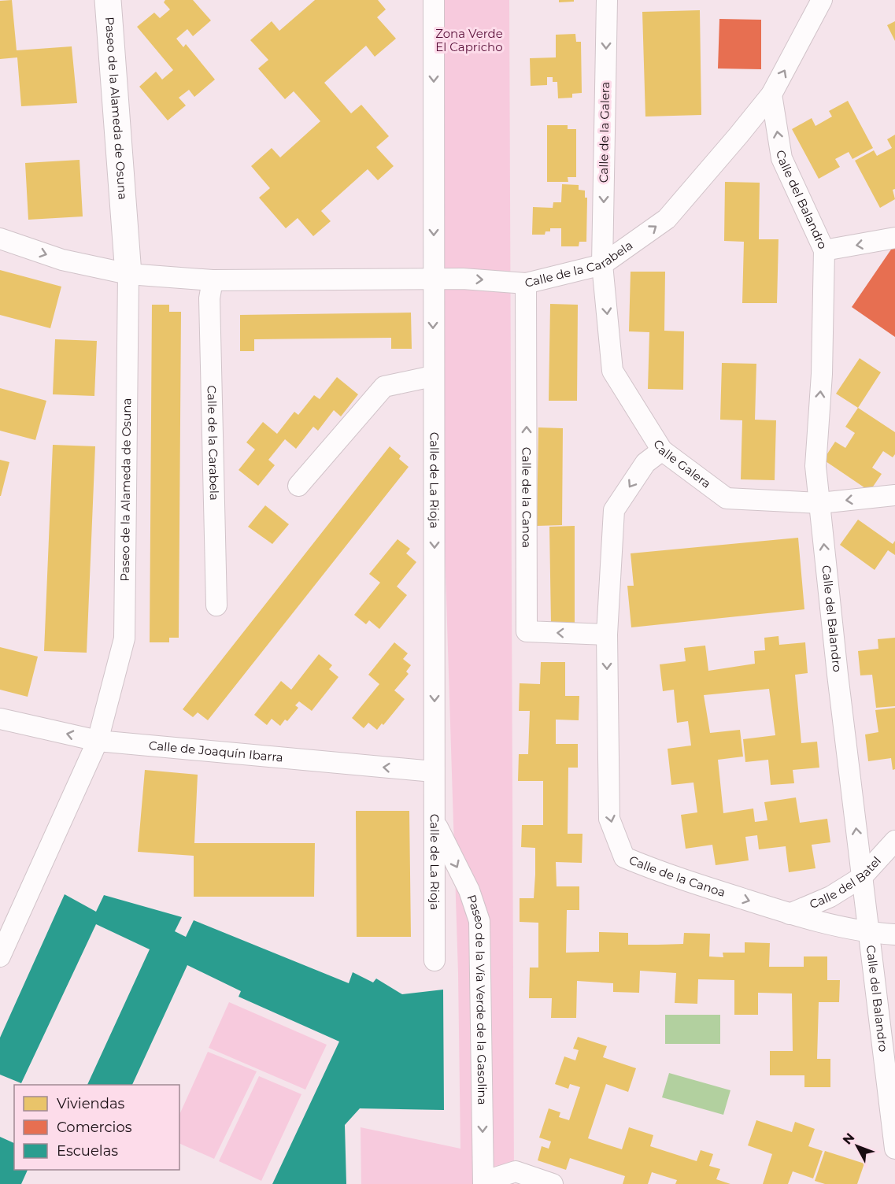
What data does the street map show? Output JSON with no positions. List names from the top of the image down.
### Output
{
  "streets": {
    "street": [
      "Paseo de la Alameda de Osuna",
      "Calle de la Galera",
      "Calle del Balandro",
      "Calle de la Carabela",
      "Calle Galera",
      "Calle de La Rioja",
      "Calle de la Canoa",
      "Calle de Joaquín Ibarra",
      "Calle del Batel",
      "Paseo de la Vía Verde de la Gasolina"
    ]
  },
  "crossings": [
    ["Paseo de la Alameda de Osuna", "Calle de la Carabela"],
    ["Paseo de la Alameda de Osuna", "Calle de Joaquín Ibarra"],
    ["Calle de la Galera", "Calle de la Carabela"],
    ["Calle de la Galera", "Calle Galera"],
    ["Calle del Balandro", "Calle de la Carabela"],
    ["Calle del Balandro", "Calle Galera"],
    ["Calle del Balandro", "Calle de la Canoa"],
    ["Calle del Balandro", "Calle del Batel"],
    ["Calle de la Carabela", "Calle Galera"],
    ["Calle de la Carabela", "Calle de La Rioja"],
    ["Calle de la Carabela", "Calle de la Canoa"],
    ["Calle Galera", "Calle de la Canoa"],
    ["Calle de La Rioja", "Calle de Joaquín Ibarra"],
    ["Calle de La Rioja", "Paseo de la Vía Verde de la Gasolina"],
    ["Calle de la Canoa", "Calle del Batel"]
  ],
  "one_way": [
    "Calle de la Galera",
    "Calle del Balandro",
    "Calle de la Carabela",
    "Calle de La Rioja",
    "Calle de Joaquín Ibarra",
    "Paseo de la Vía Verde de la Gasolina"
  ],
  "parks": ["Zona Verde El Capricho"],
  "legend": ["Viviendas", "Comercios", "Escuelas"],
  "north": "top left"
}
